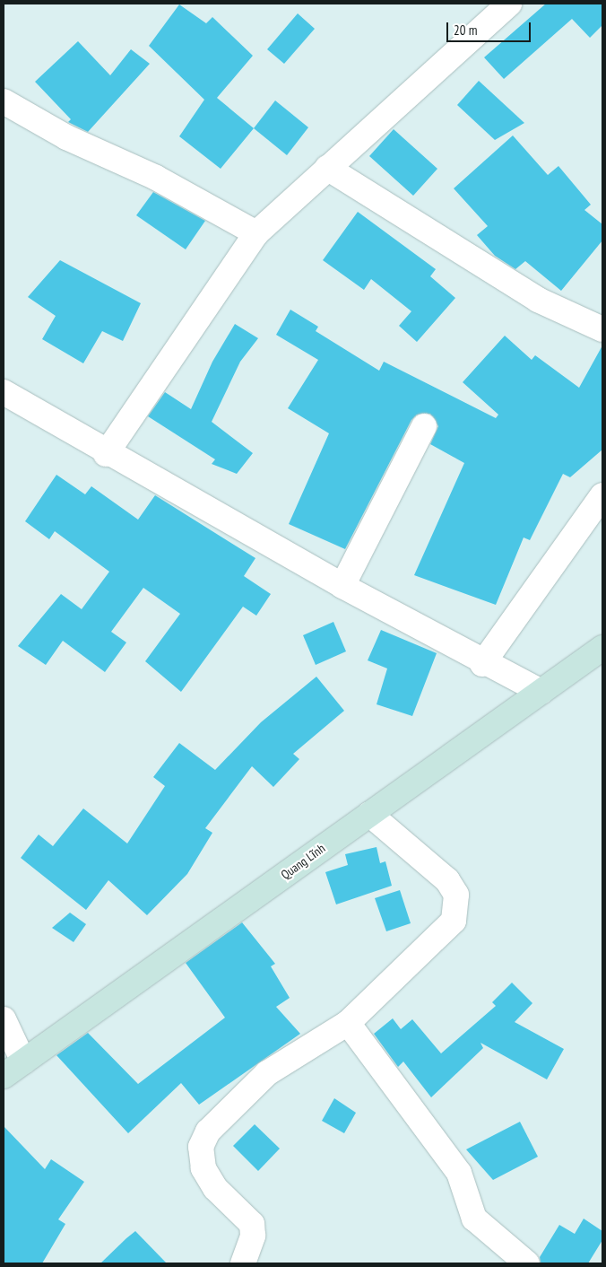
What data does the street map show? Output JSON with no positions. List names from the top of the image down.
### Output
{
  "streets": {
    "street": ["Quang Lĩnh"]
  },
  "scale_bar": "20 m"
}
